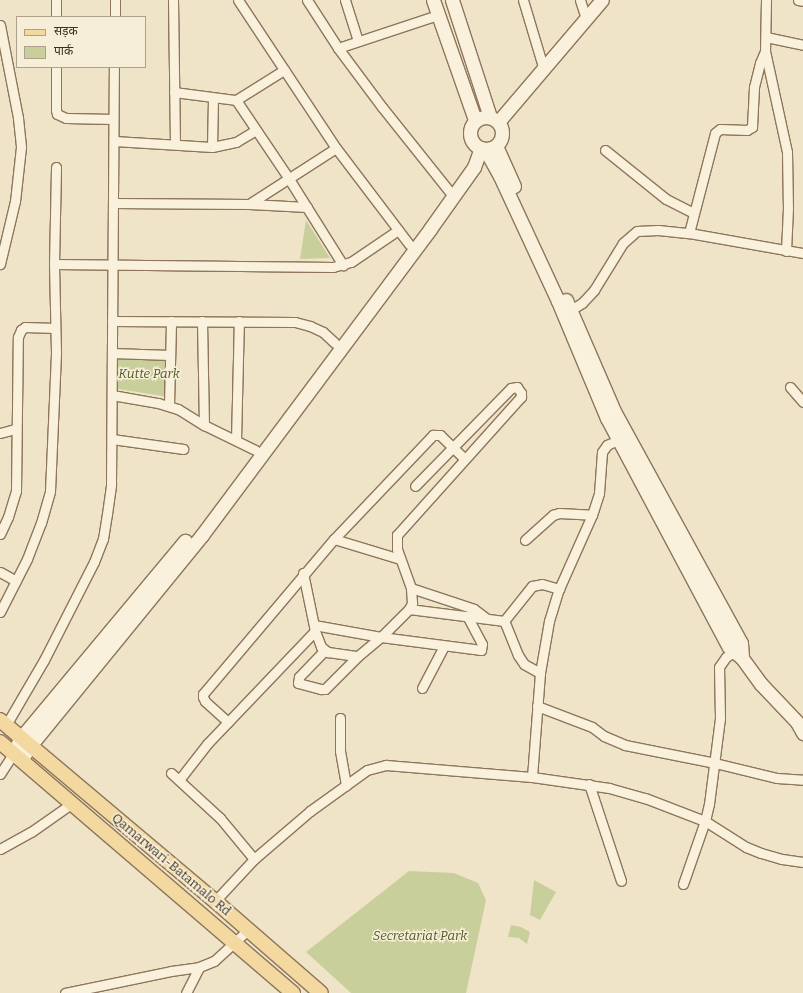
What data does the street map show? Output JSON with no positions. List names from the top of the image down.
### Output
{
  "streets": {
    "main road": ["Qamarwari-Batamalo Rd"]
  },
  "parks": ["Kutte Park", "Secretariat Park"],
  "legend": ["सड़क", "पार्क"]
}
